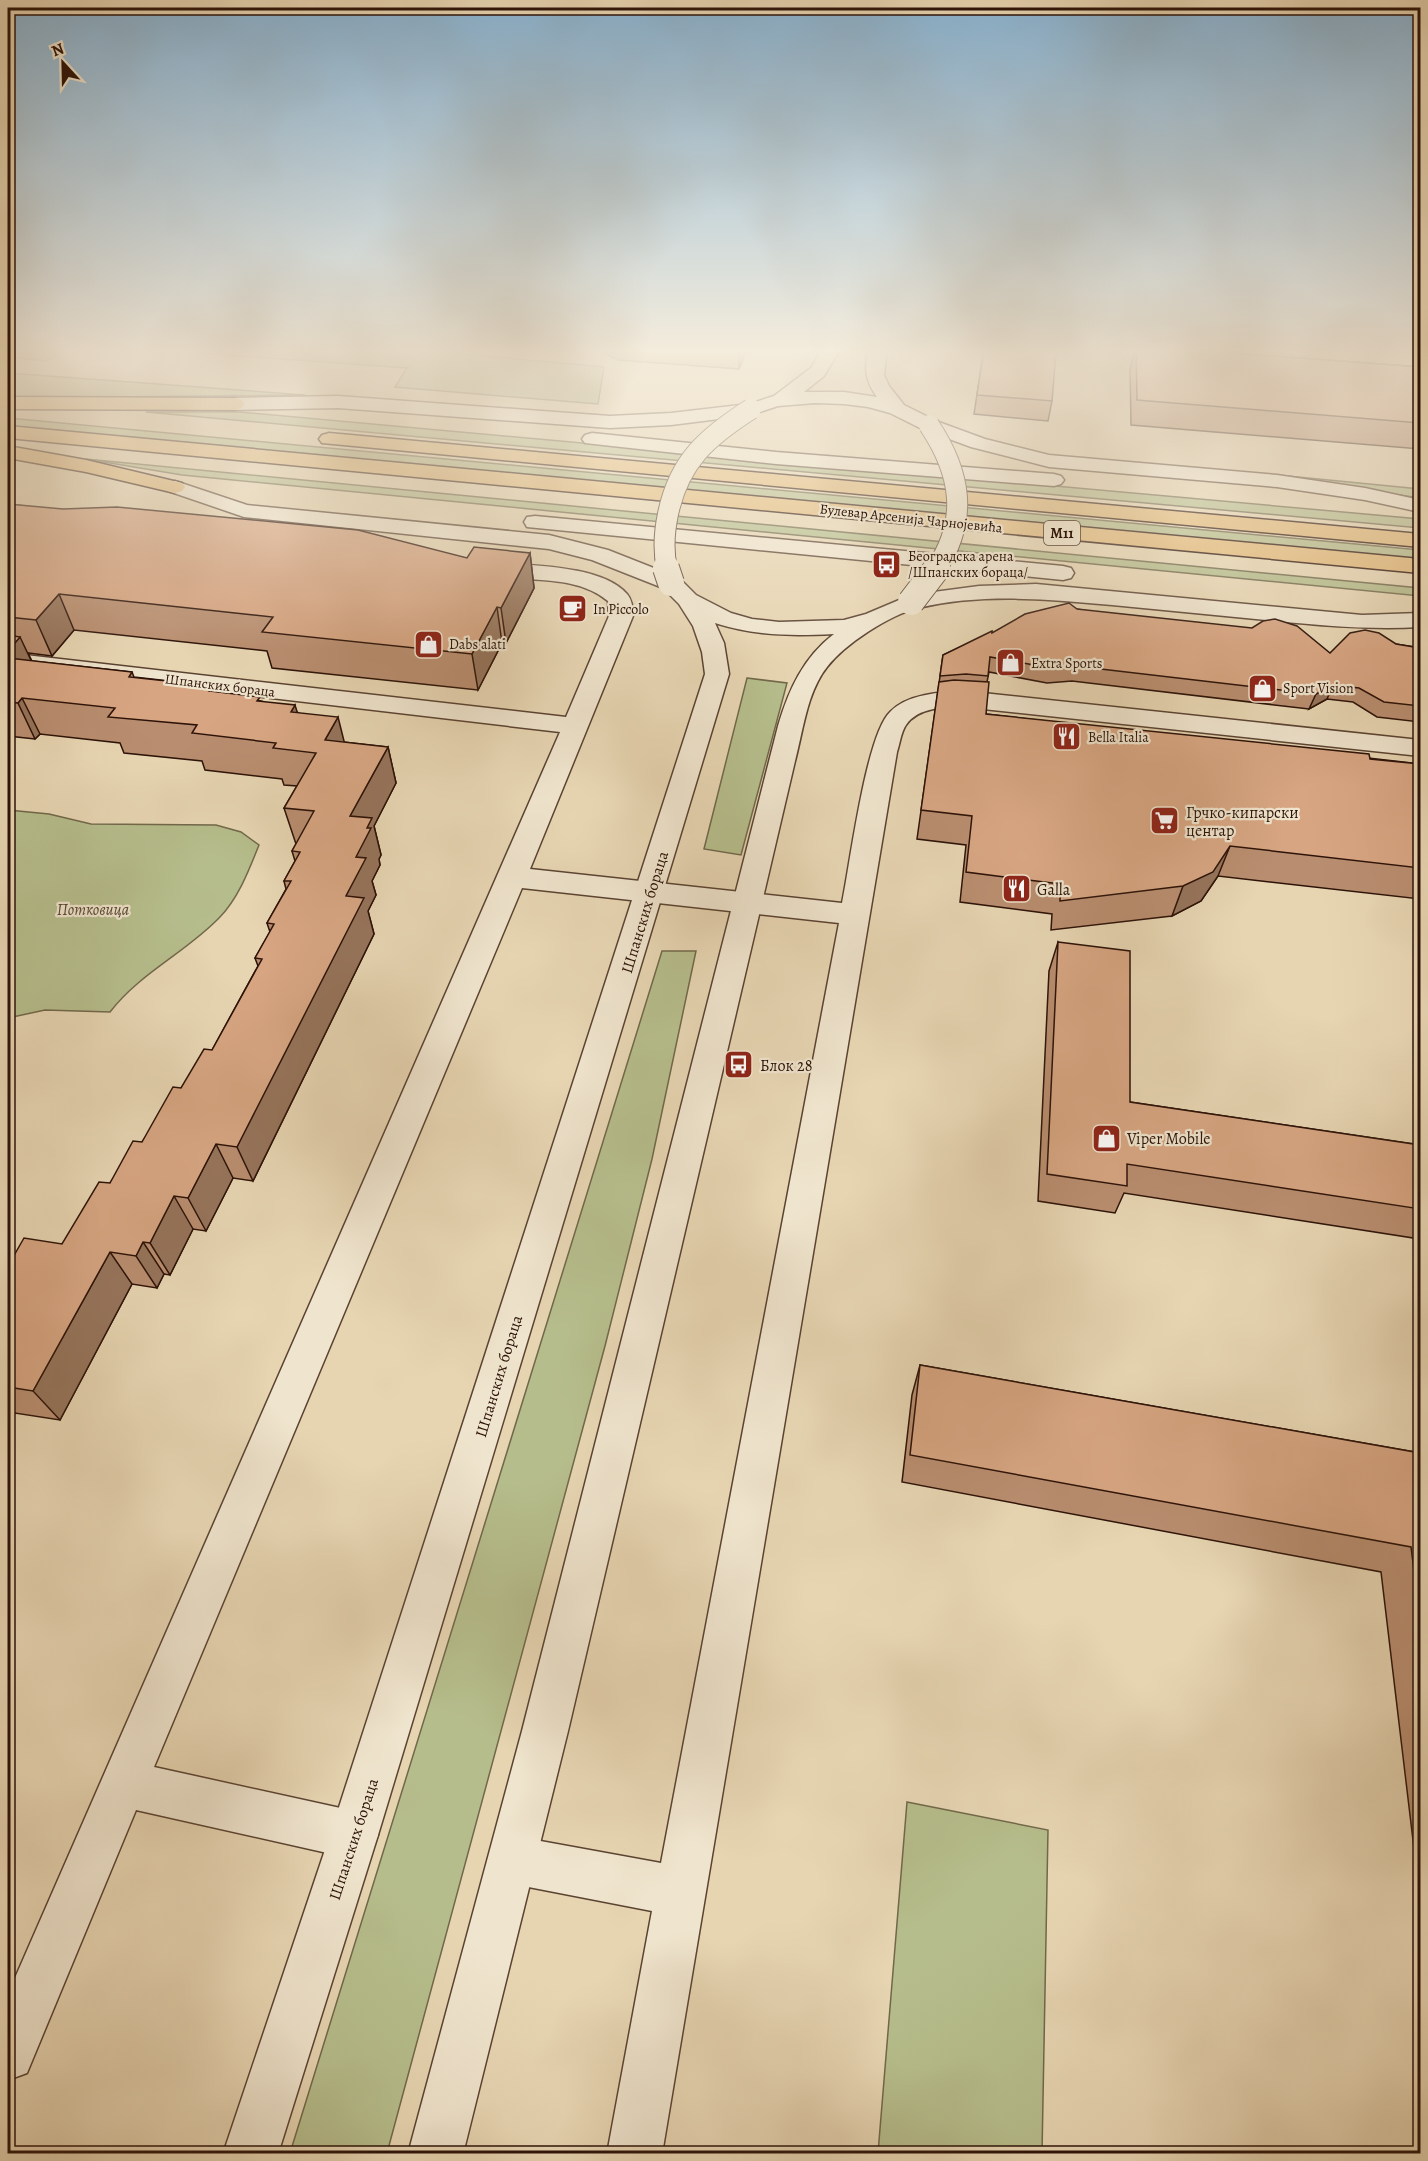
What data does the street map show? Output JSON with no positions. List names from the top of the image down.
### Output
{
  "streets": {
    "highway": ["Булевар Арсенија Чарнојевића", "M11"],
    "street": ["Шпанских бораца"]
  },
  "parks": ["Потковица"],
  "places": {
    "bus stop": ["Београдска арена /Шпанских бораца/", "Блок 28"],
    "cafe": ["In Piccolo"],
    "shop": [
      "Dabs alati",
      "Extra Sports",
      "Sport Vision",
      "Viper Mobile"
    ],
    "restaurant": ["Bella Italia", "Galla"],
    "supermarket": ["Грчко-кипарски центар"]
  },
  "north": "top"
}
